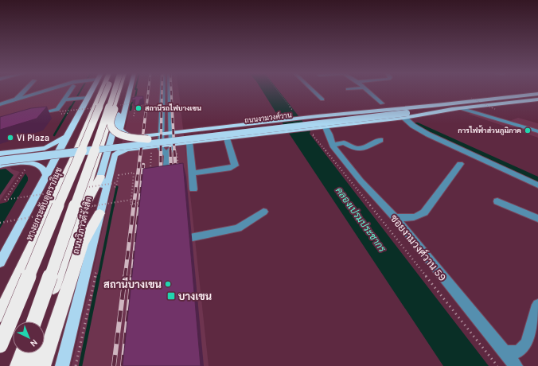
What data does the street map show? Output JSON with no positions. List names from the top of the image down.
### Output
{
  "streets": {
    "highway": ["ทางยกระดับอุตราภิมุข", "ถนนวิภาวดีรังสิต"],
    "main road": ["ถนนงามวงศ์วาน"],
    "street": ["ซอยงามวงศ์วาน 59"]
  },
  "water": ["คลองเปรมประชากร"],
  "places": {
    "other": [
      "สถานีรถไฟบางเขน",
      "การไฟฟ้าส่วนภูมิภาค",
      "Vi Plaza",
      "สถานีบางเขน"
    ],
    "transit": ["บางเขน"]
  },
  "north": "bottom right"
}
